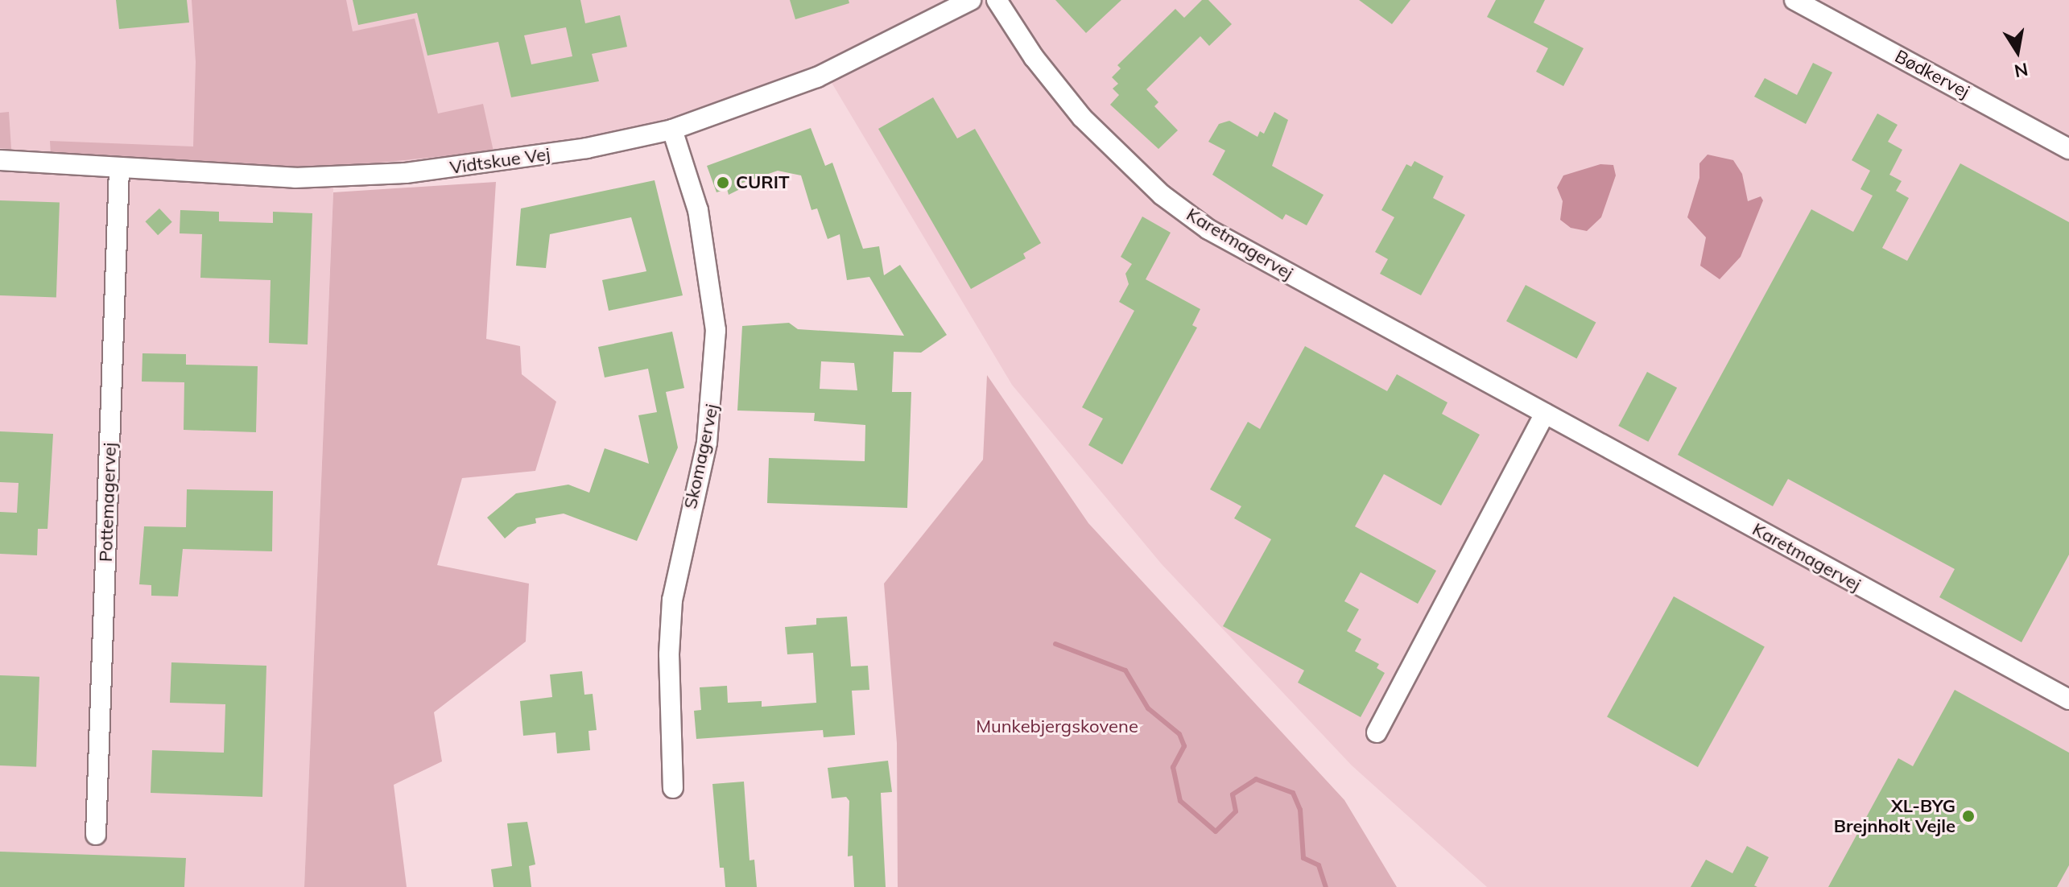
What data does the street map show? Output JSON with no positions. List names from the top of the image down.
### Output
{
  "streets": {
    "street": [
      "Bødkervej",
      "Vidtskue Vej",
      "Karetmagervej",
      "Skomagervej",
      "Pottemagervej"
    ]
  },
  "crossings": [
    ["Vidtskue Vej", "Skomagervej"],
    ["Vidtskue Vej", "Pottemagervej"]
  ],
  "parks": ["Munkebjergskovene"],
  "places": ["CURIT", "XL-BYG Brejnholt Vejle"],
  "north": "bottom"
}
